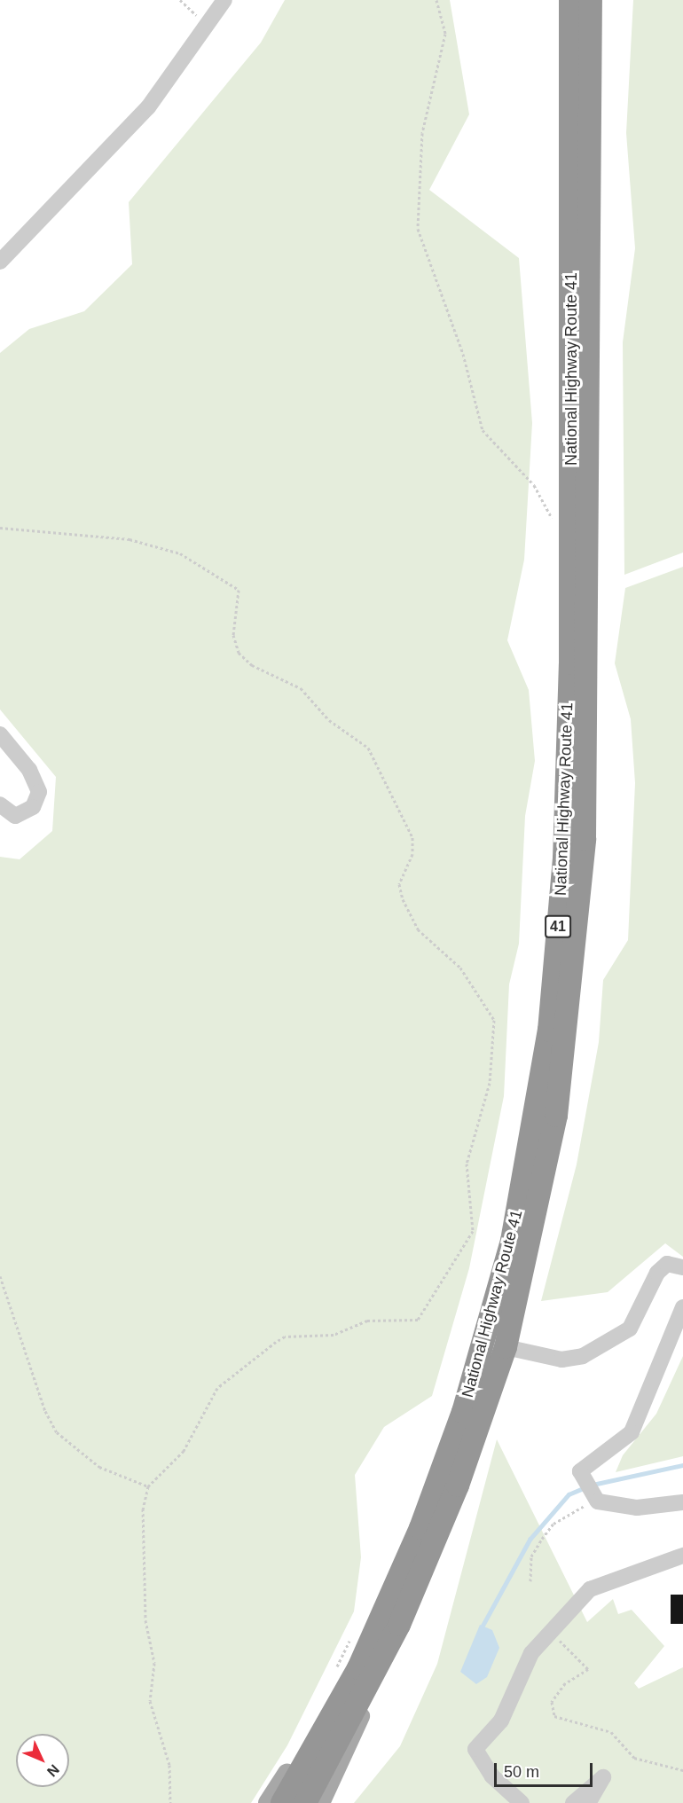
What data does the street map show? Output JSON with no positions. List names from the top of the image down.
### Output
{
  "streets": {
    "highway": ["National Highway Route 41", "41"]
  },
  "scale_bar": "50 m",
  "north": "bottom right"
}
